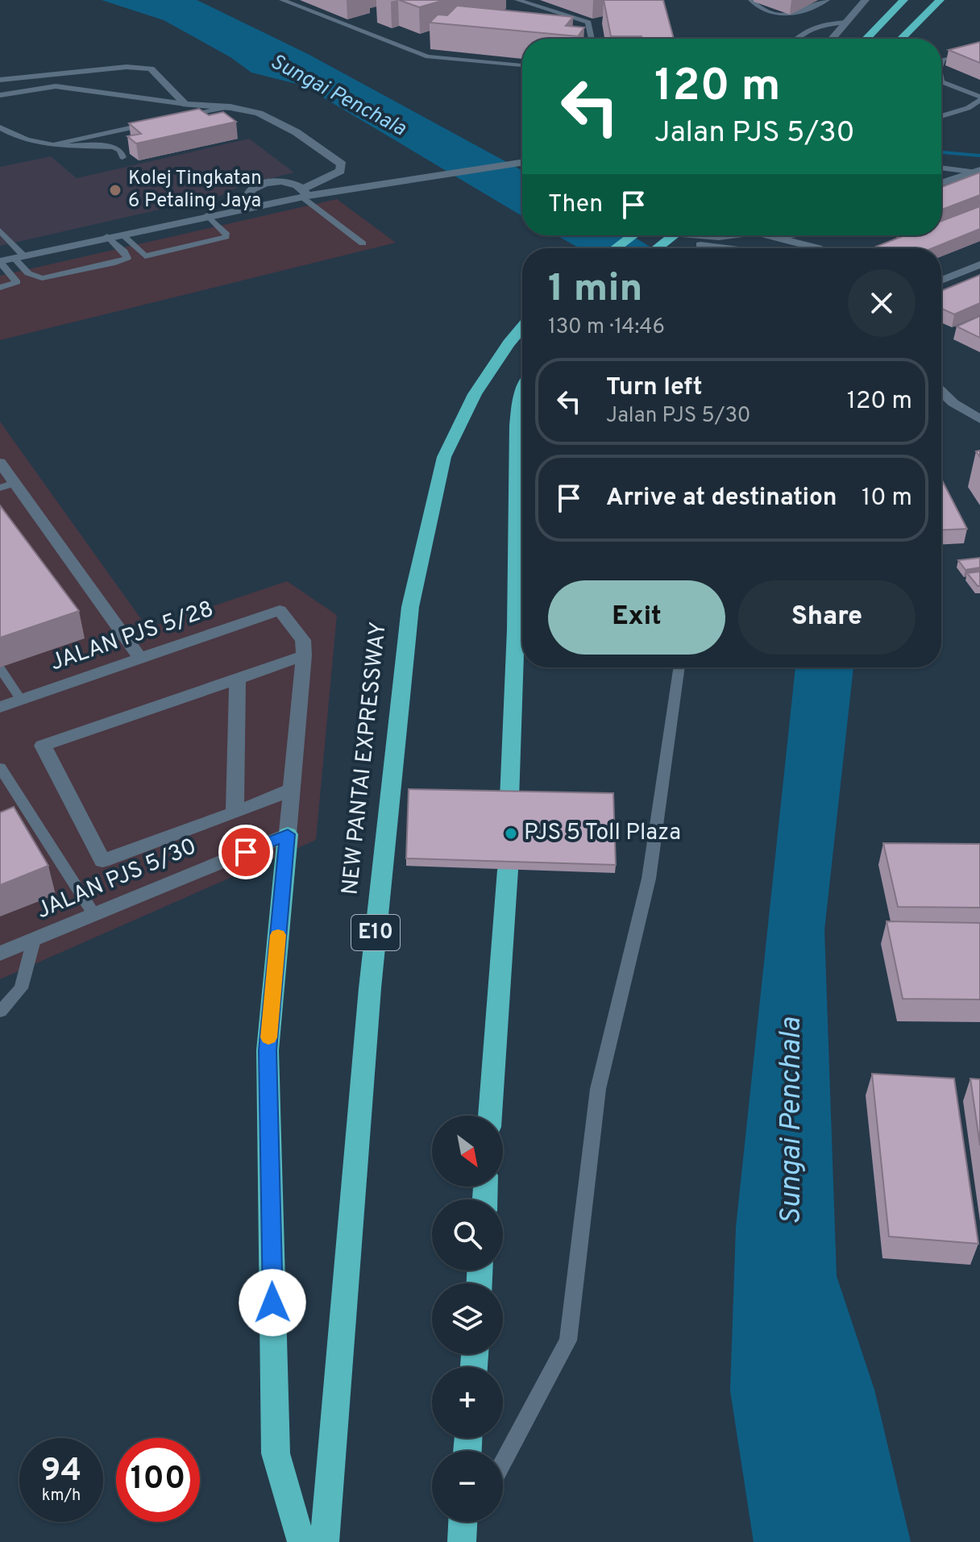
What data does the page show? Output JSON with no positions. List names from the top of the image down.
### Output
{
  "streets": {
    "highway": ["NEW PANTAI EXPRESSWAY", "E10"],
    "street": ["JALAN PJS 5/28", "JALAN PJS 5/30"]
  },
  "water": ["Sungai Penchala"],
  "places": ["Kolej Tingkatan 6 Petaling Jaya", "PJS 5 Toll Plaza"],
  "north": "bottom right",
  "page": {
    "turn": ["120 m", "Jalan PJS 5/30"],
    "then": "Then",
    "heading": ["1 min", "130 m · 14:46"],
    "list": [
      {
        "name": "Turn left",
        "note": "Jalan PJS 5/30",
        "value": "120 m"
      },
      {
        "name": "Arrive at destination",
        "value": "10 m"
      }
    ],
    "buttons": ["Exit", "Share"],
    "map_buttons": ["+", "−"],
    "speed": "94 km/h",
    "limit": "100"
  }
}
